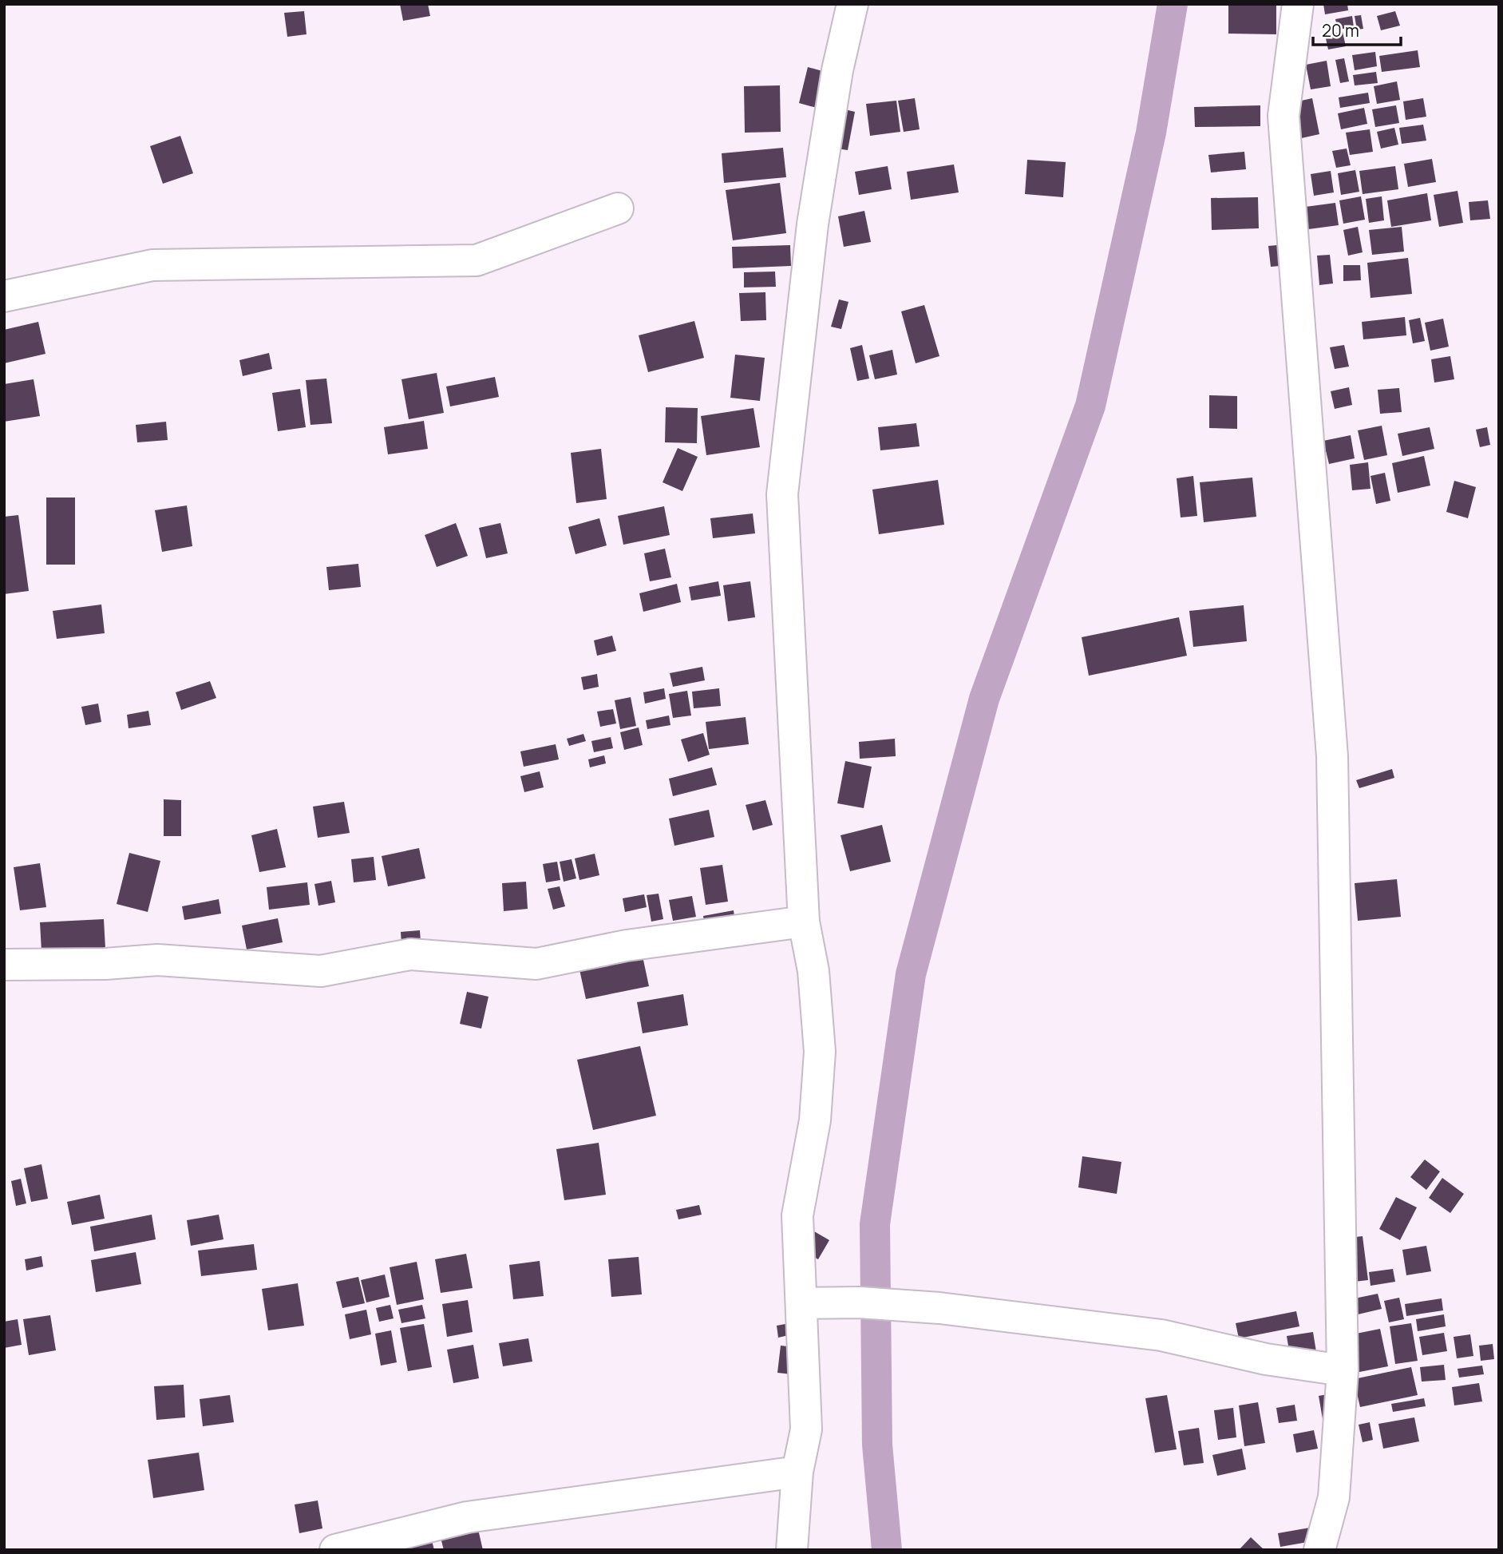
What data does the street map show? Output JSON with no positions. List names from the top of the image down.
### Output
{
  "scale_bar": "20 m"
}
